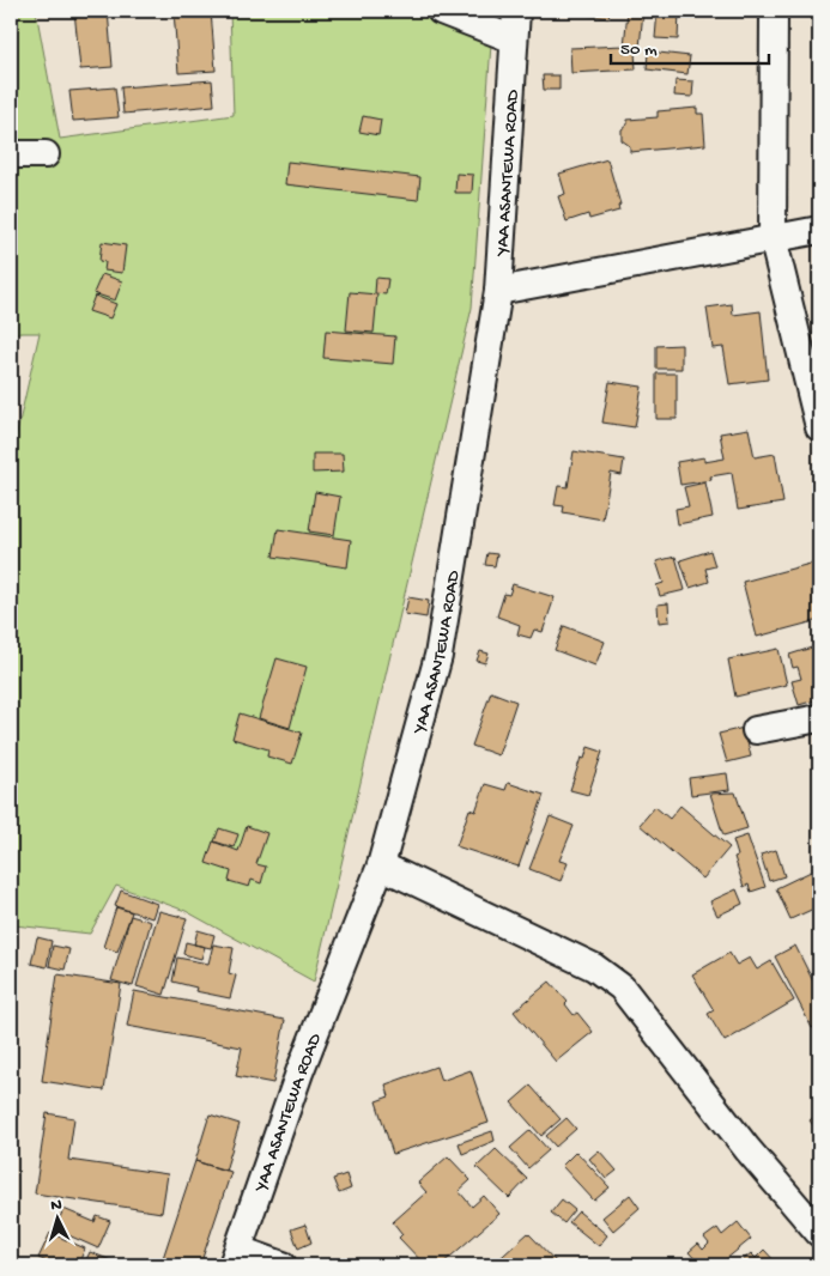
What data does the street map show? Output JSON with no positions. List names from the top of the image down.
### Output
{
  "streets": {
    "street": ["YAA ASANTEWA ROAD"]
  },
  "scale_bar": "50 m",
  "north": "top"
}
